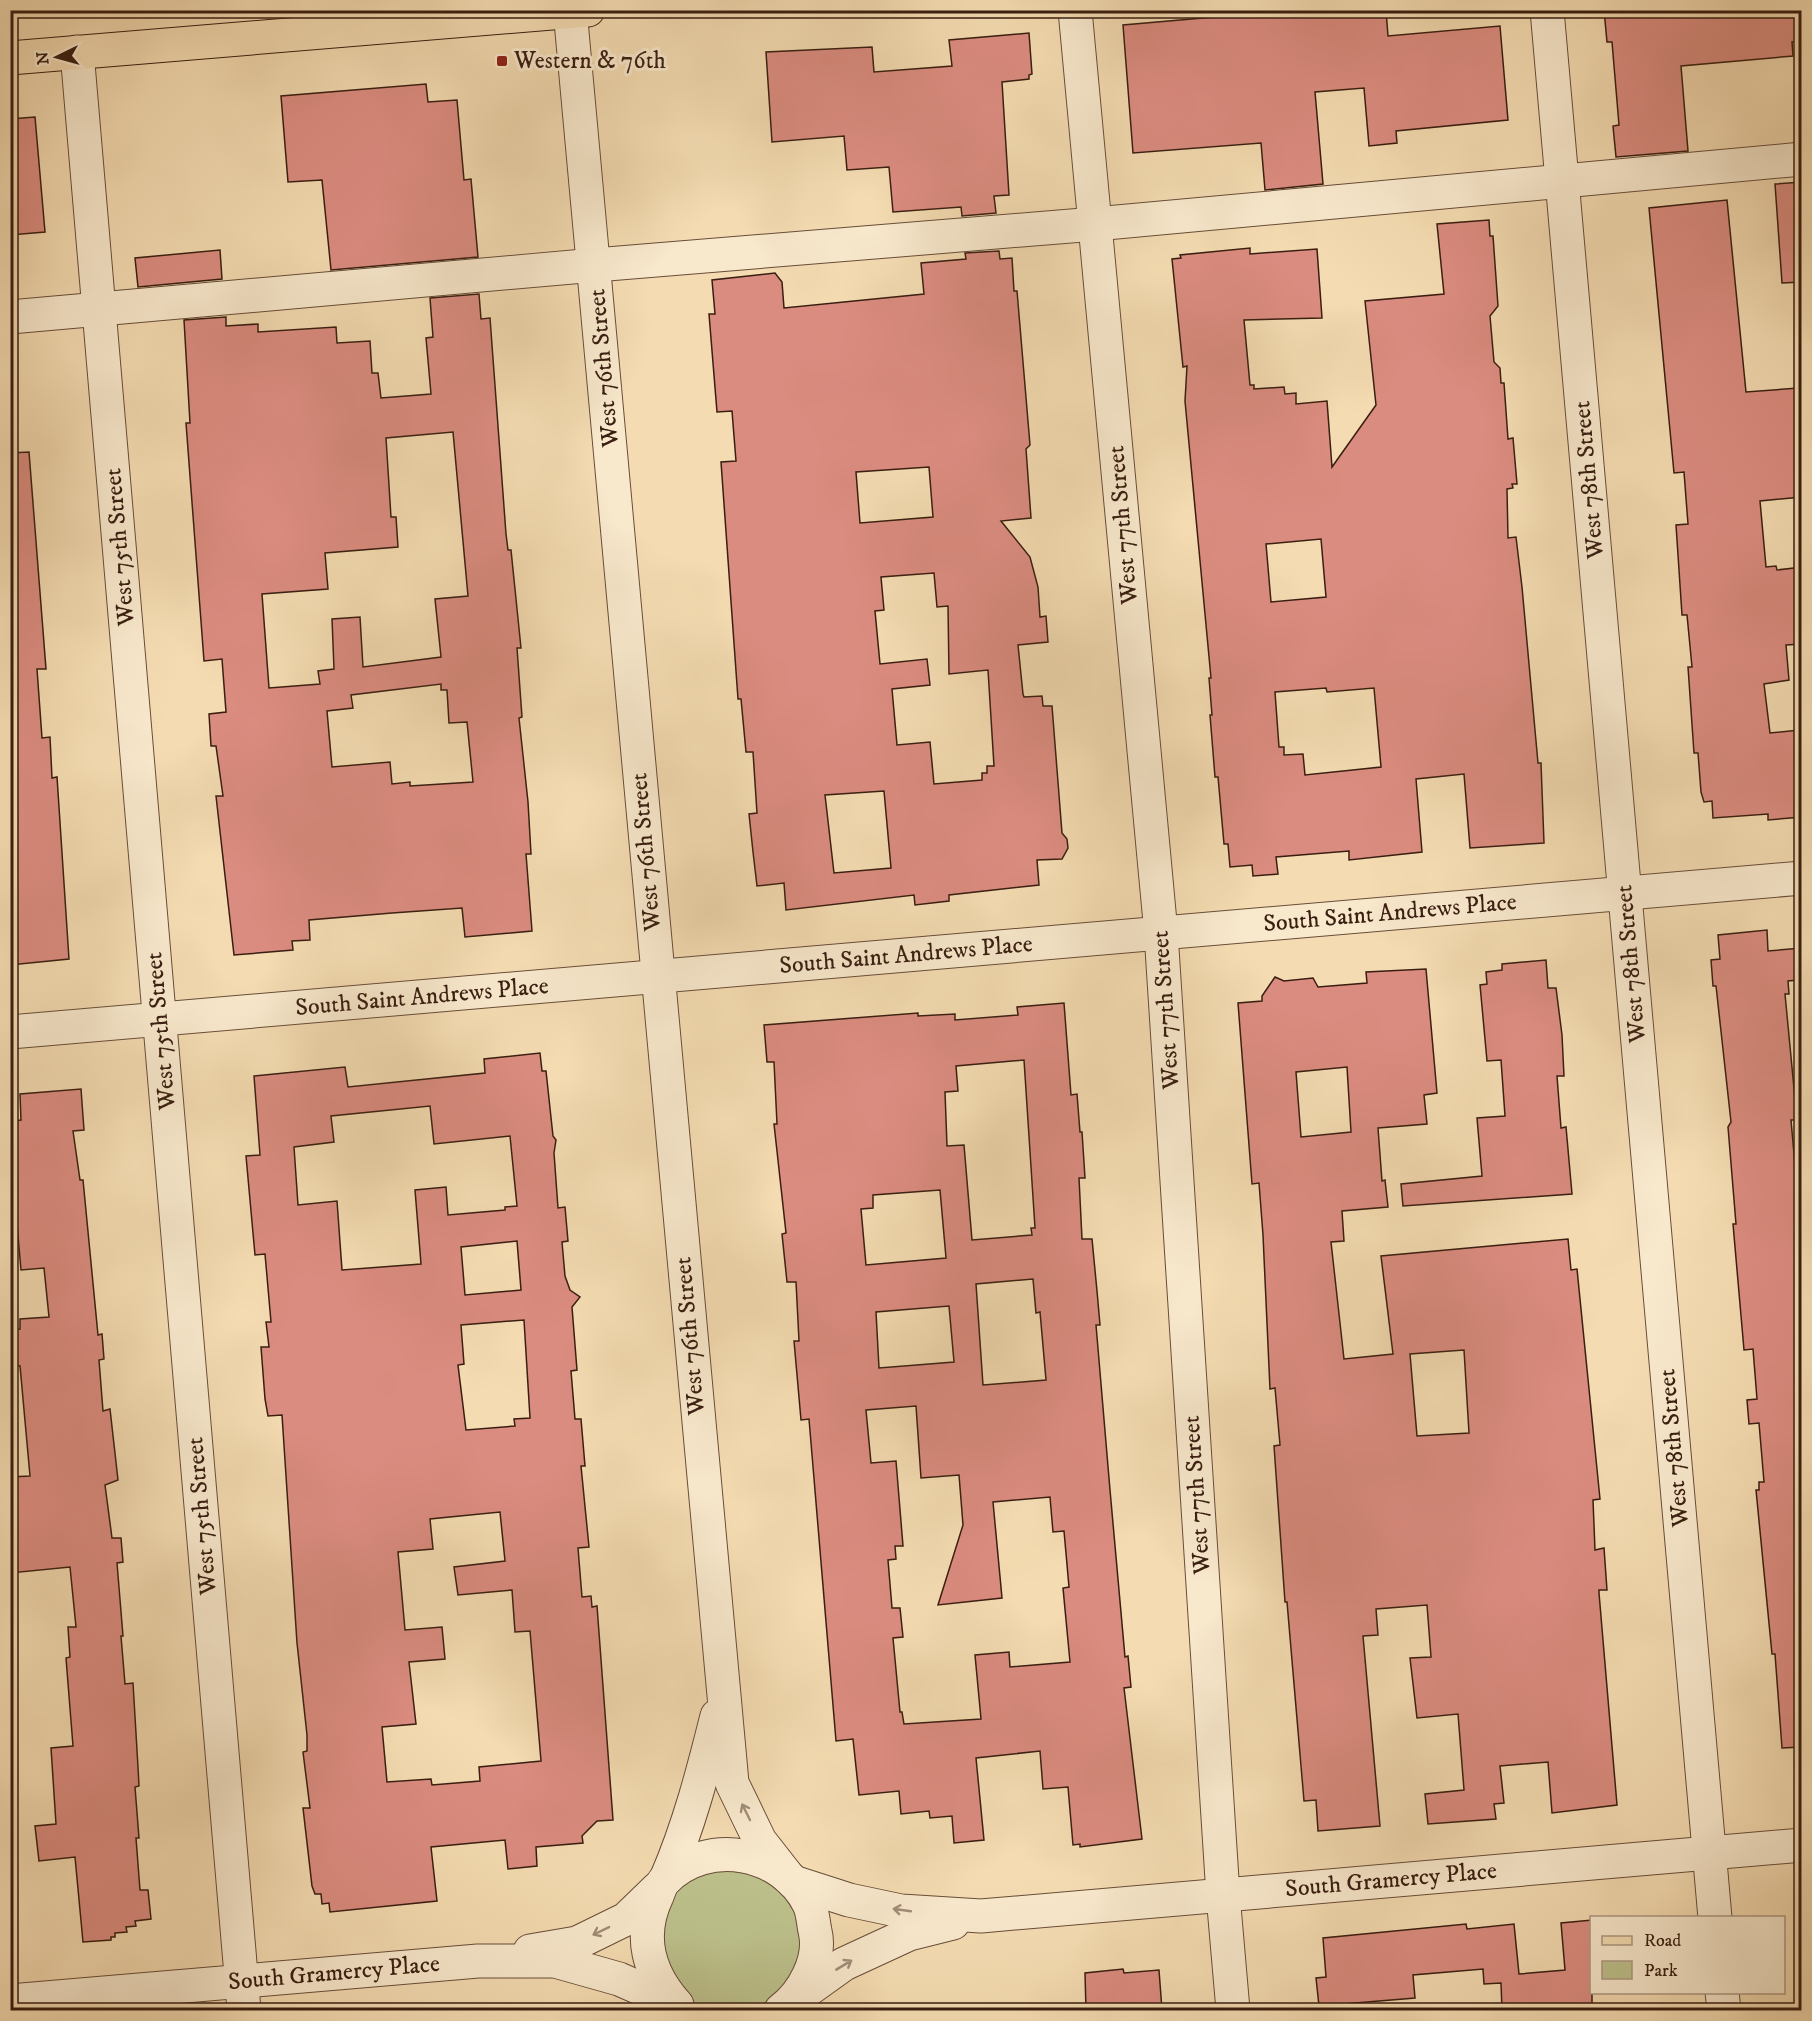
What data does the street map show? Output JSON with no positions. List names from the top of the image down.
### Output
{
  "streets": {
    "street": [
      "West 76th Street",
      "West 78th Street",
      "West 77th Street",
      "West 75th Street",
      "South Saint Andrews Place",
      "South Gramercy Place"
    ]
  },
  "crossings": [
    ["West 76th Street", "South Saint Andrews Place"],
    ["West 76th Street", "South Gramercy Place"],
    ["West 78th Street", "South Saint Andrews Place"],
    ["West 78th Street", "South Gramercy Place"],
    ["West 77th Street", "South Saint Andrews Place"],
    ["West 77th Street", "South Gramercy Place"],
    ["West 75th Street", "South Saint Andrews Place"],
    ["West 75th Street", "South Gramercy Place"]
  ],
  "places": {
    "transit": ["Western & 76th"]
  },
  "legend": ["Road", "Park"],
  "north": "left"
}
